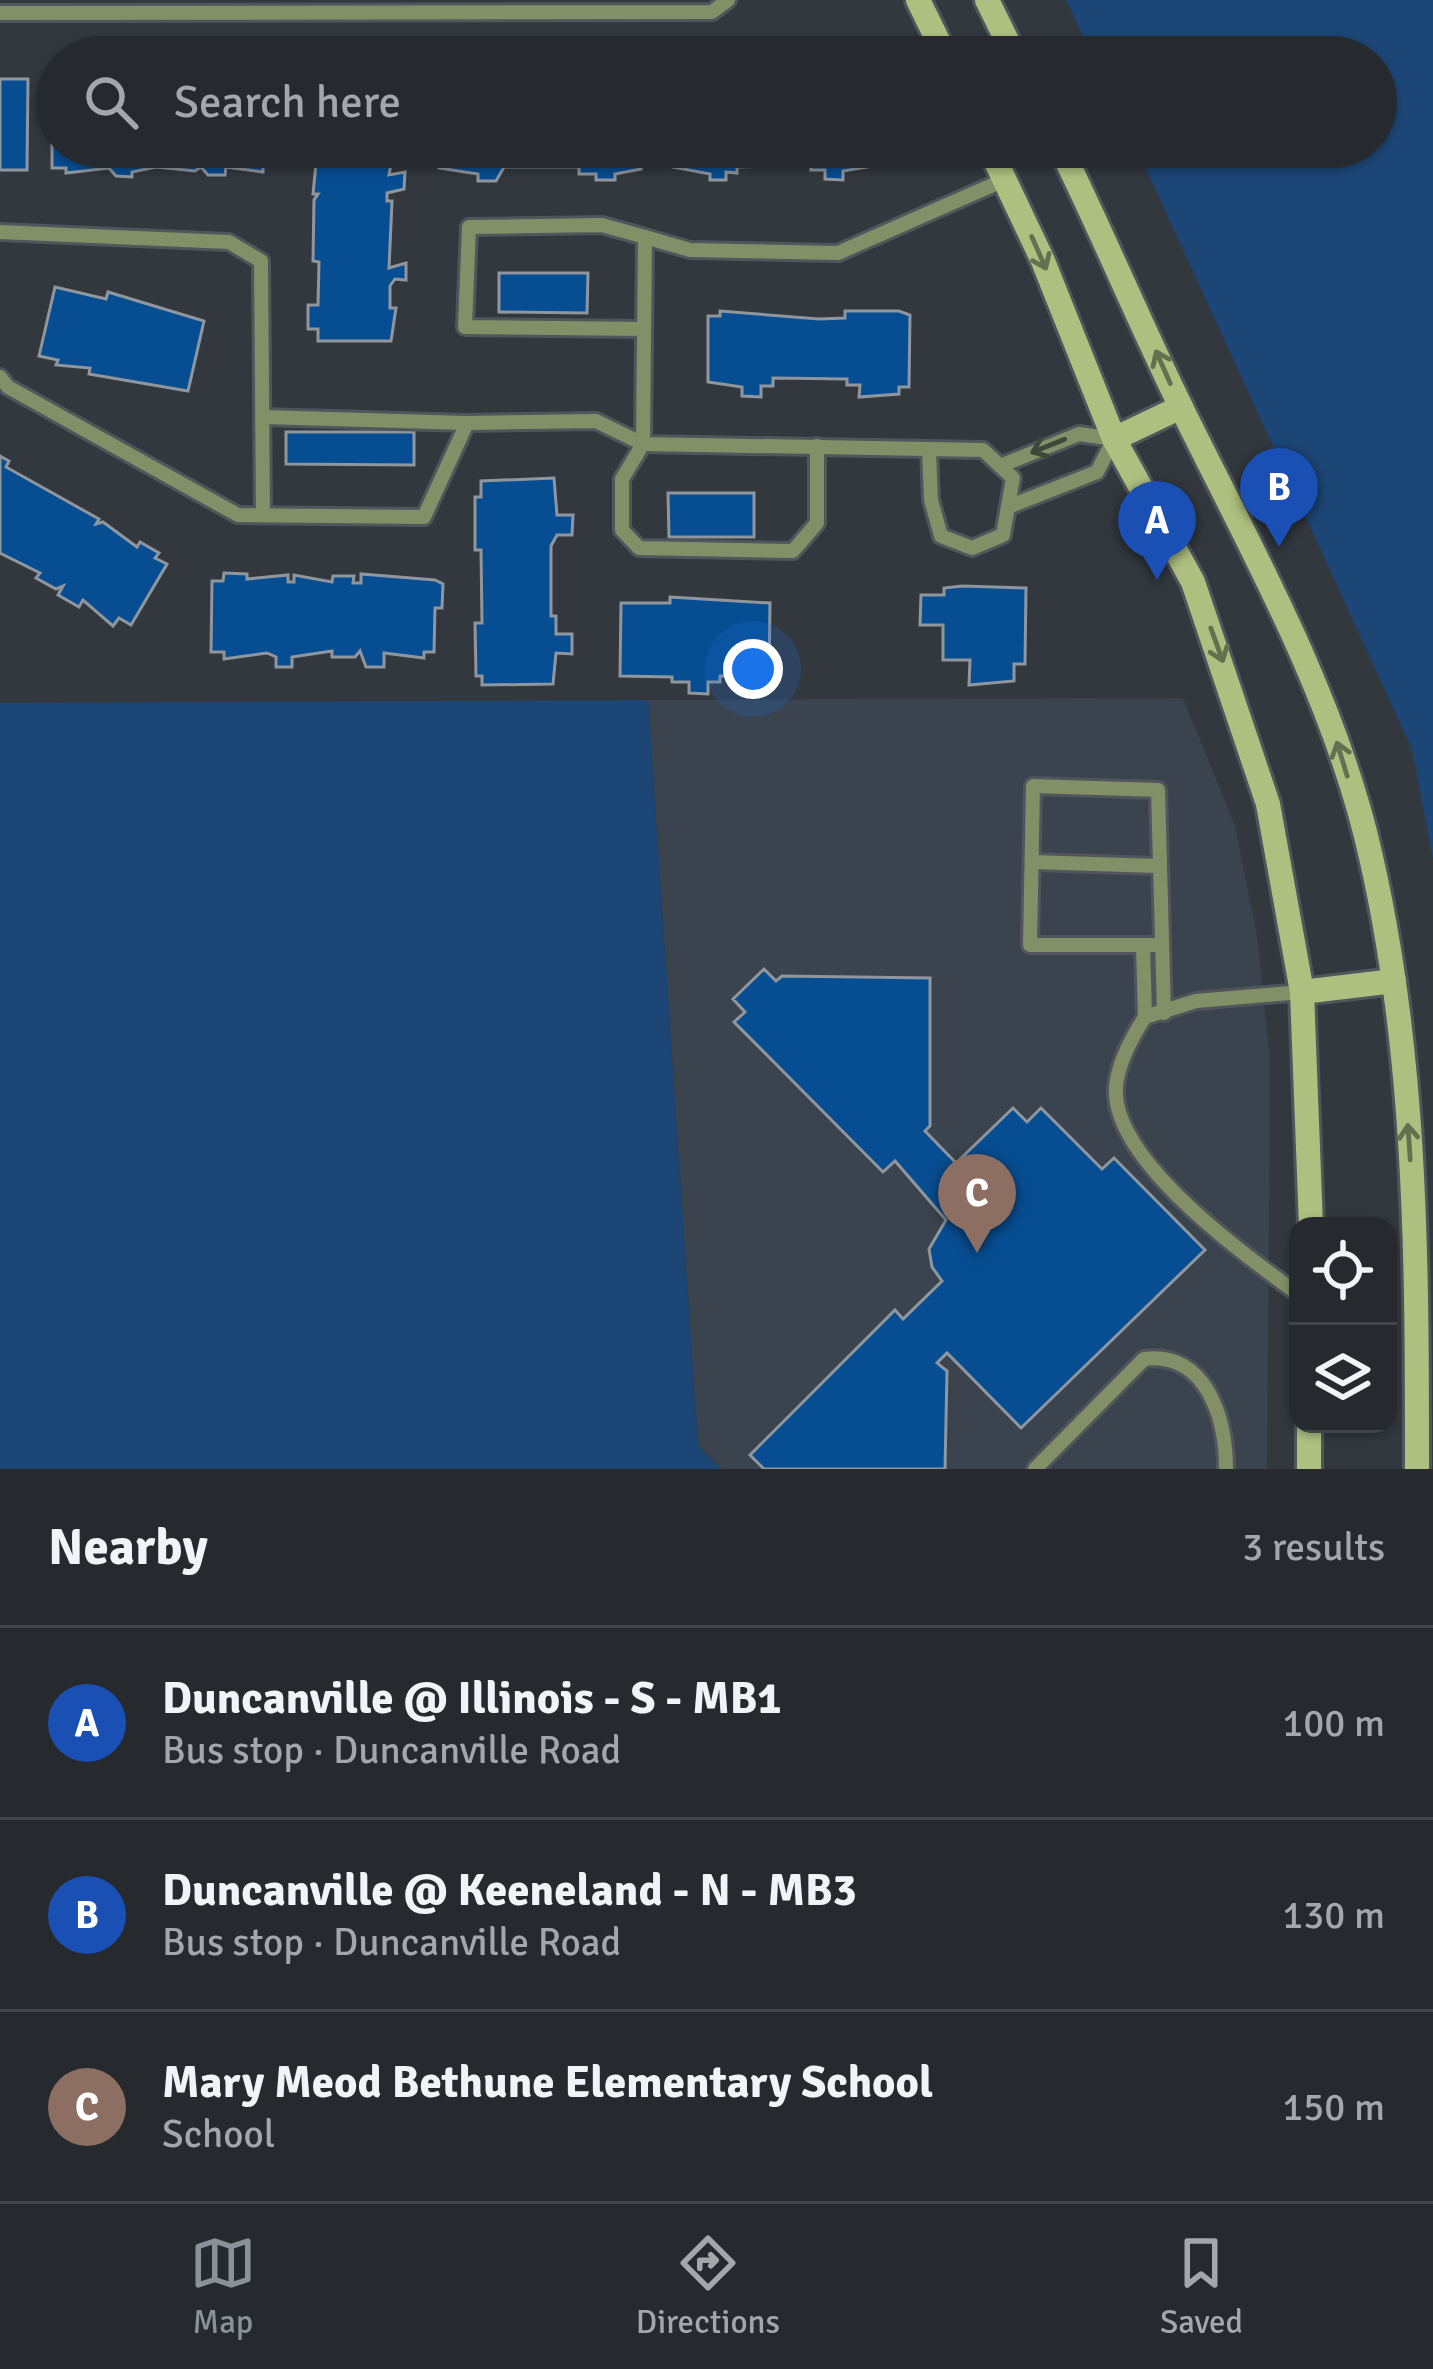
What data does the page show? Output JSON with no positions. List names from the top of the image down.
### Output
{
  "page": {
    "search": "Search here",
    "pins": ["B", "A", "C"],
    "heading": ["Nearby", "3 results"],
    "list": [
      {
        "mark": "A",
        "name": "Duncanville @ Illinois - S - MB1",
        "note": "Bus stop · Duncanville Road",
        "value": "100 m"
      },
      {
        "mark": "B",
        "name": "Duncanville @ Keeneland - N - MB3",
        "note": "Bus stop · Duncanville Road",
        "value": "130 m"
      },
      {
        "mark": "C",
        "name": "Mary Meod Bethune Elementary School",
        "note": "School",
        "value": "150 m"
      }
    ],
    "nav": ["Map", "Directions", "Saved"]
  }
}
